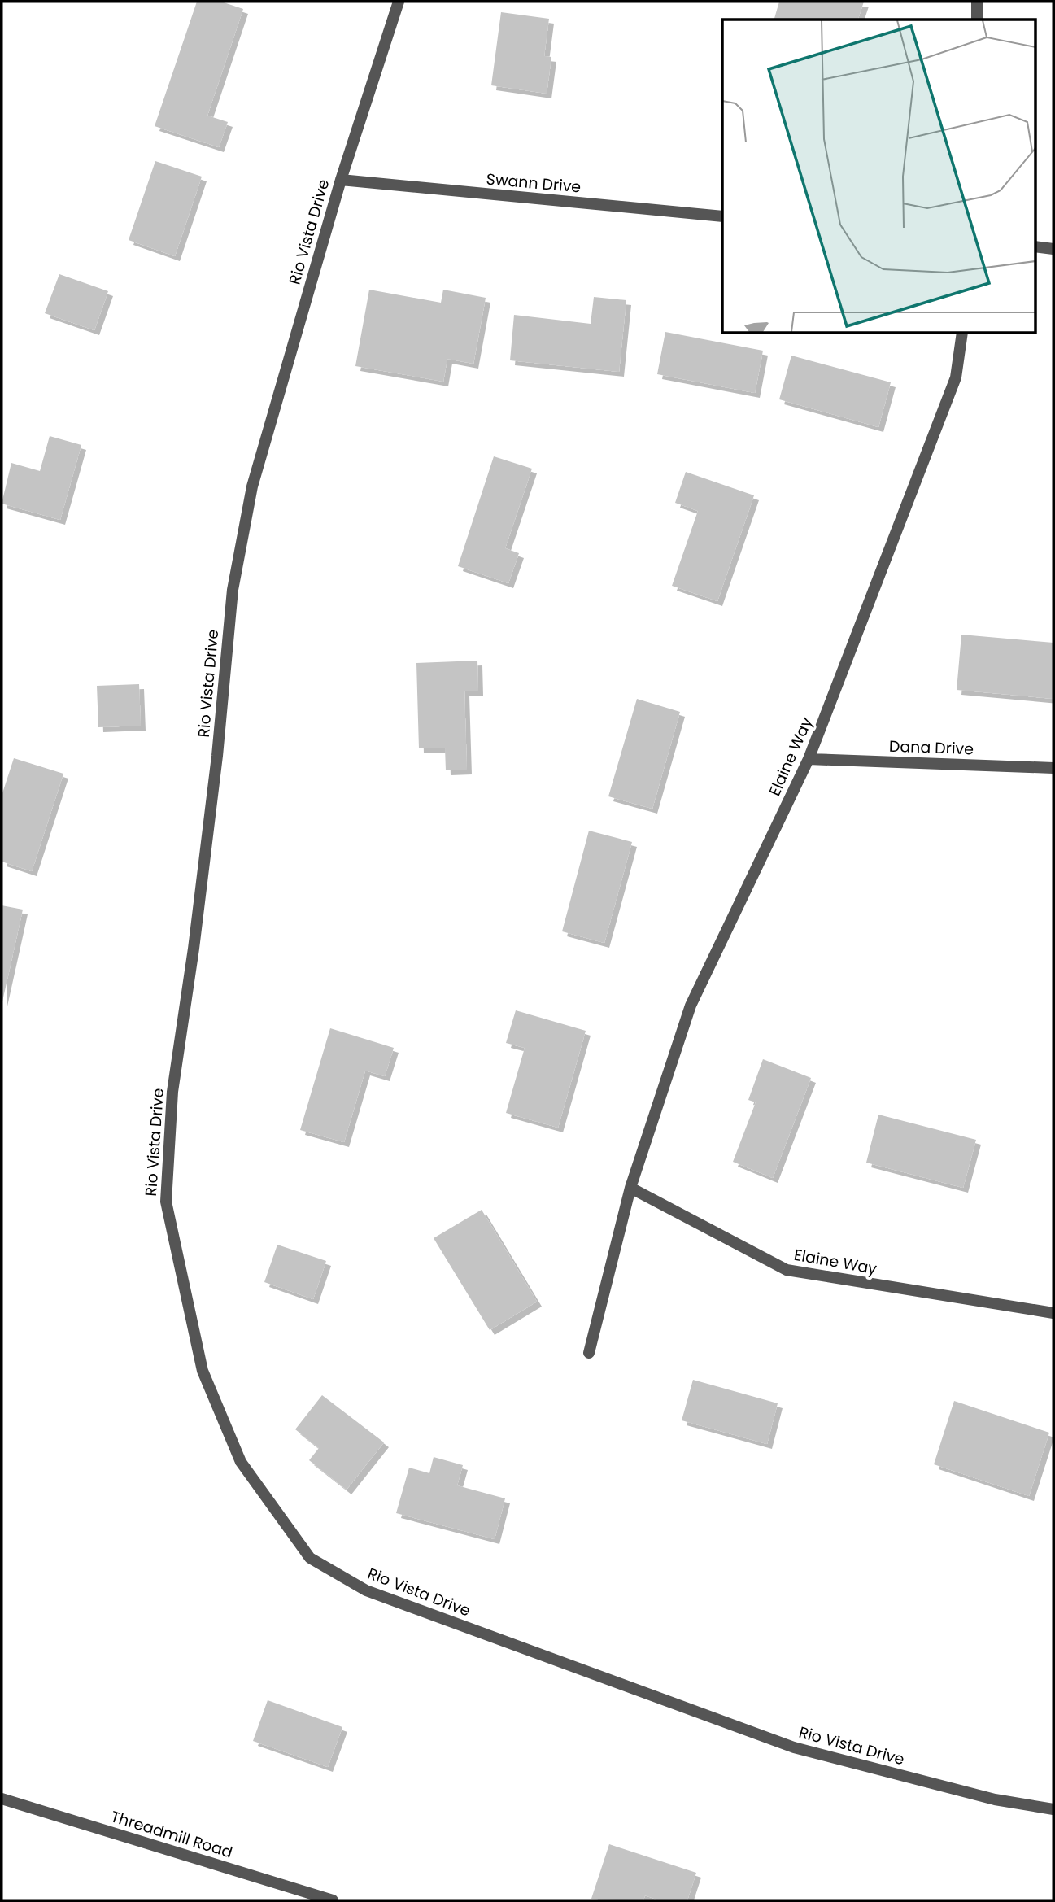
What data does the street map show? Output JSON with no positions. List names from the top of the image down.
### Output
{
  "streets": {
    "street": [
      "Swann Drive",
      "Rio Vista Drive",
      "Dana Drive",
      "Elaine Way",
      "Threadmill Road"
    ]
  },
  "crossings": [
    ["Swann Drive", "Rio Vista Drive"],
    ["Dana Drive", "Elaine Way"]
  ]
}
